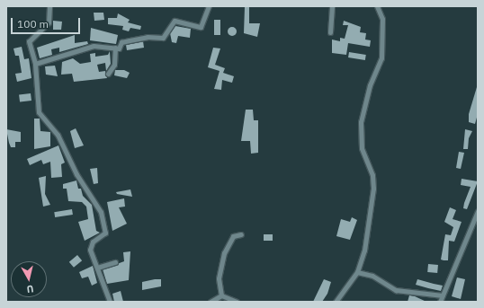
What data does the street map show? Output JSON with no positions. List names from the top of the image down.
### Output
{
  "scale_bar": "100 m",
  "north": "bottom"
}
